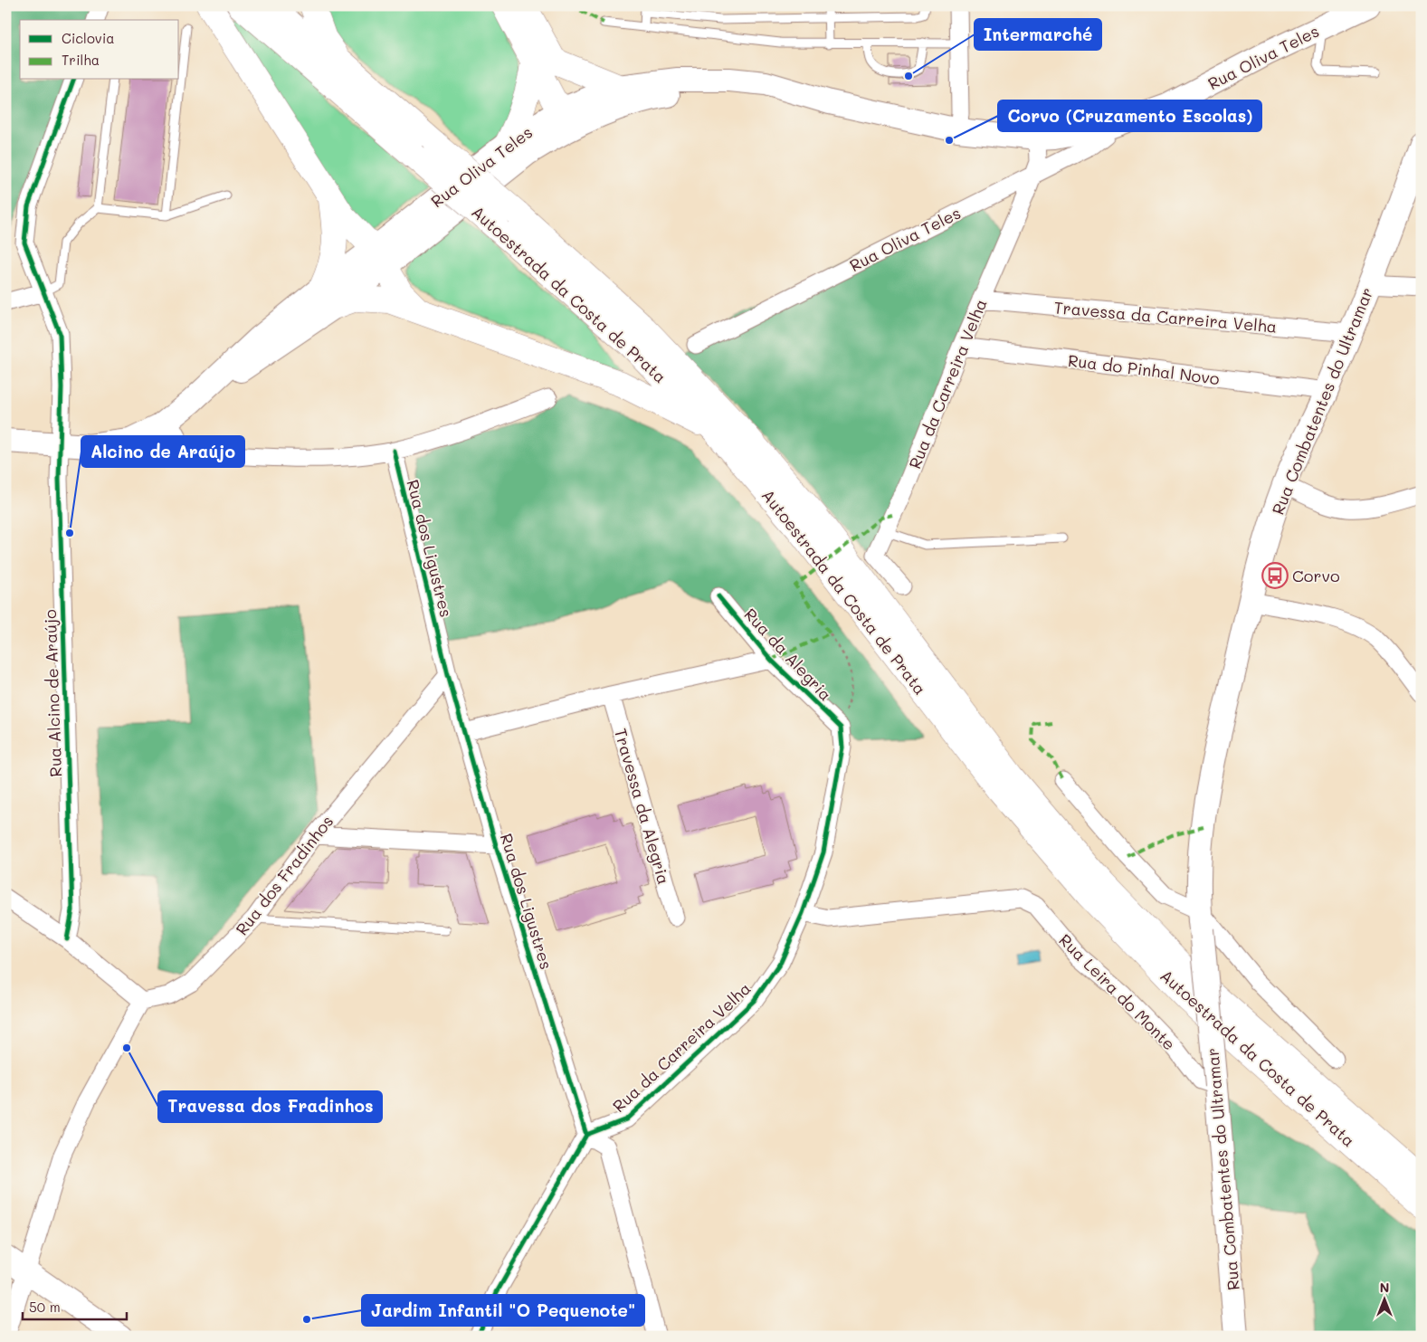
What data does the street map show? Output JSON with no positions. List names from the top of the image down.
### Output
{
  "streets": {
    "highway": ["Autoestrada da Costa de Prata"],
    "main road": ["Rua Oliva Teles", "Rua Combatentes do Ultramar"],
    "street": [
      "Travessa da Carreira Velha",
      "Rua do Pinhal Novo",
      "Rua da Carreira Velha",
      "Rua dos Ligustres",
      "Rua da Alegria",
      "Rua Alcino de Araújo",
      "Travessa da Alegria",
      "Rua dos Fradinhos",
      "Rua Leira do Monte"
    ]
  },
  "crossings": [
    ["Rua Oliva Teles", "Rua da Carreira Velha"],
    ["Rua Oliva Teles", "Rua dos Ligustres"],
    ["Rua Oliva Teles", "Rua Alcino de Araújo"],
    ["Travessa da Carreira Velha", "Rua da Carreira Velha"],
    ["Travessa da Carreira Velha", "Rua Combatentes do Ultramar"],
    ["Rua do Pinhal Novo", "Rua da Carreira Velha"],
    ["Rua do Pinhal Novo", "Rua Combatentes do Ultramar"],
    ["Rua da Carreira Velha", "Rua dos Ligustres"],
    ["Rua da Carreira Velha", "Rua da Alegria"],
    ["Rua da Carreira Velha", "Rua Leira do Monte"],
    ["Rua Combatentes do Ultramar", "Rua Leira do Monte"],
    ["Rua dos Ligustres", "Rua da Alegria"],
    ["Rua dos Ligustres", "Rua dos Fradinhos"],
    ["Rua da Alegria", "Travessa da Alegria"]
  ],
  "places": {
    "other": [
      "Intermarché",
      "Corvo (Cruzamento Escolas)",
      "Alcino de Araújo",
      "Travessa dos Fradinhos",
      "Jardim Infantil \"O Pequenote\""
    ],
    "bus stop": ["Corvo"]
  },
  "legend": ["Ciclovia", "Trilha"],
  "scale_bar": "50 m",
  "north": "top"
}
